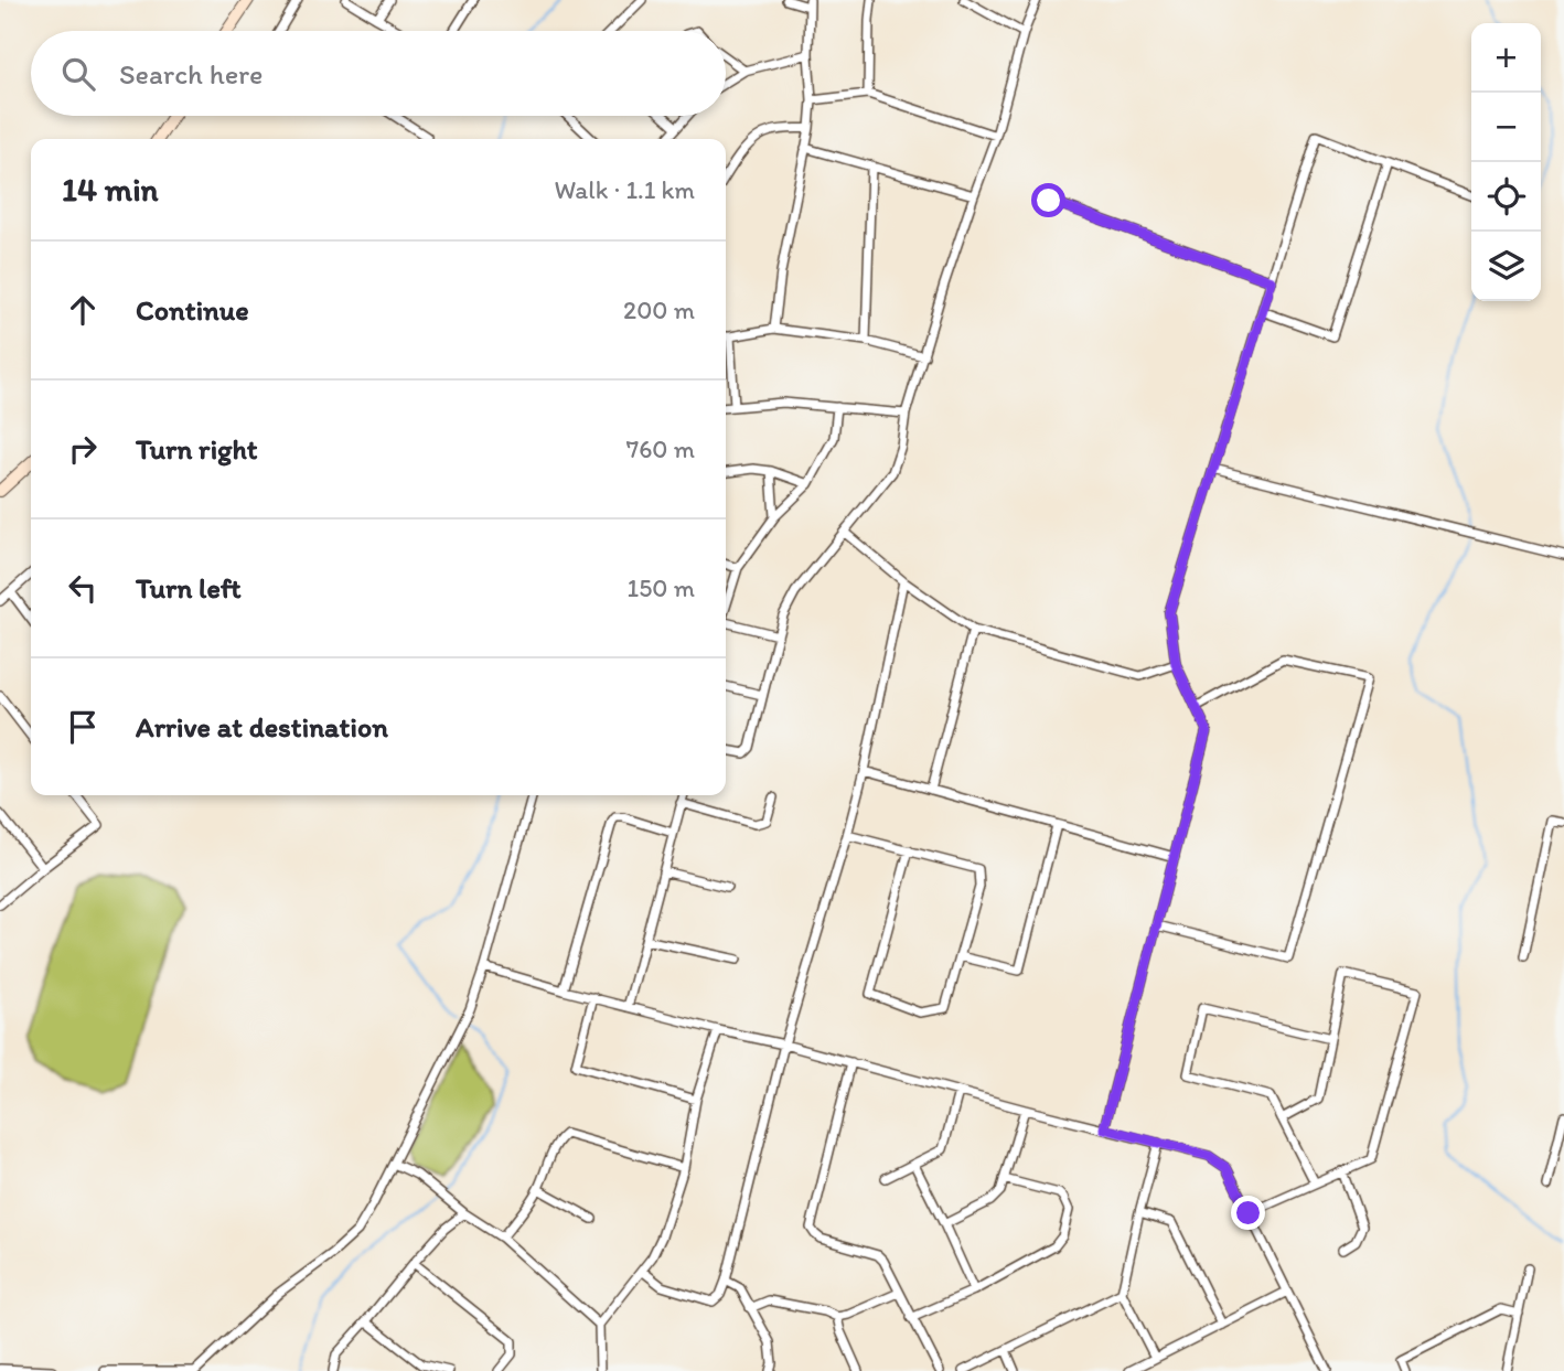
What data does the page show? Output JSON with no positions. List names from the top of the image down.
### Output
{
  "page": {
    "map_buttons": ["+", "−"],
    "search": "Search here",
    "heading": ["14 min", "Walk · 1.1 km"],
    "list": [
      ["Continue", "200 m"],
      ["Turn right", "760 m"],
      ["Turn left", "150 m"],
      "Arrive at destination"
    ]
  }
}
